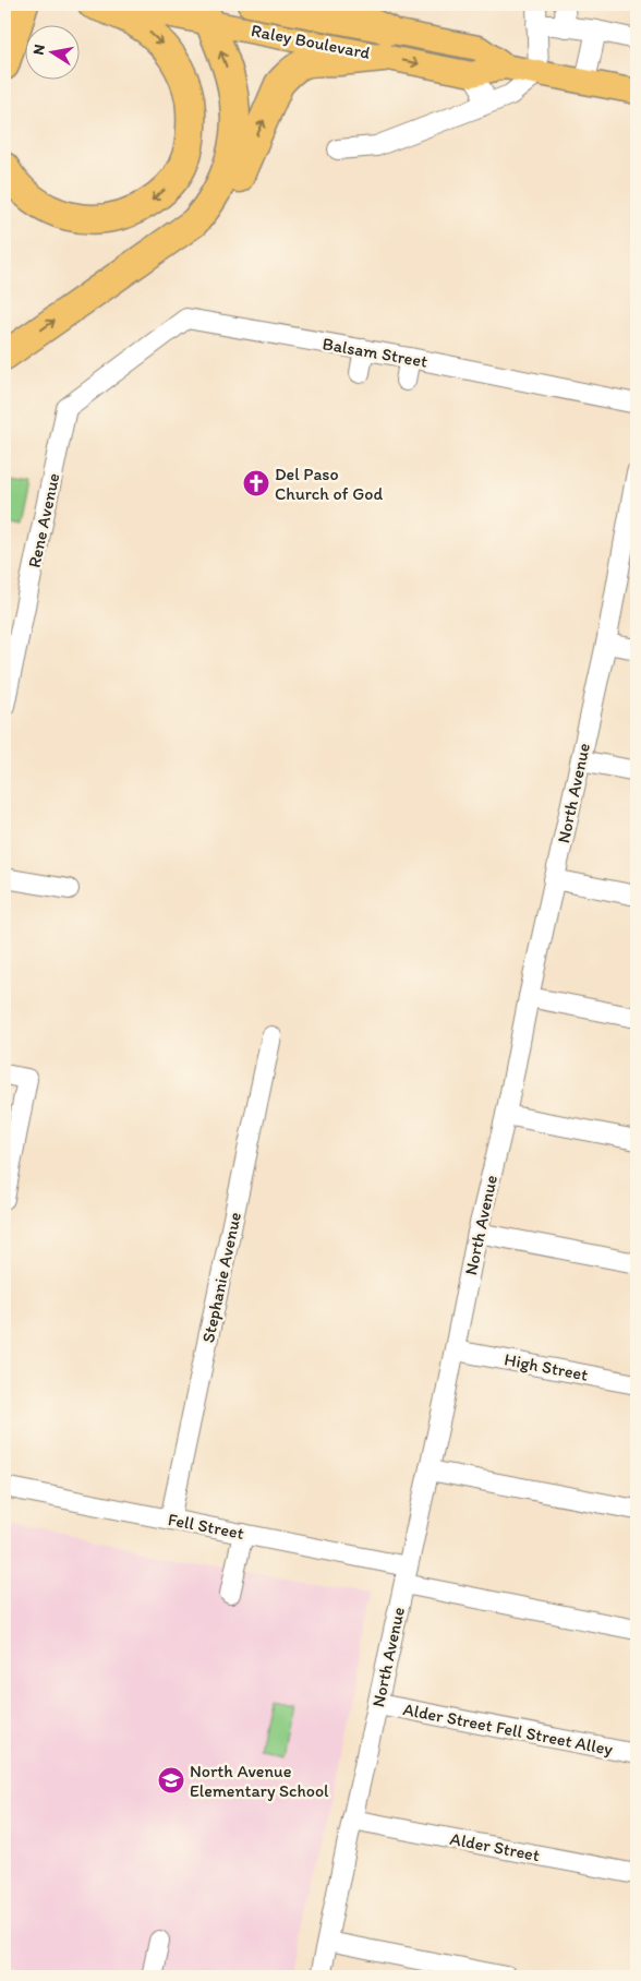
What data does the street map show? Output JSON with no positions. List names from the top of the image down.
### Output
{
  "streets": {
    "main road": ["Raley Boulevard"],
    "street": [
      "Balsam Street",
      "Rene Avenue",
      "North Avenue",
      "Stephanie Avenue",
      "High Street",
      "Fell Street",
      "Alder Street Fell Street Alley",
      "Alder Street"
    ]
  },
  "crossings": [
    ["Balsam Street", "Rene Avenue"],
    ["North Avenue", "High Street"],
    ["North Avenue", "Fell Street"],
    ["North Avenue", "Alder Street Fell Street Alley"],
    ["North Avenue", "Alder Street"],
    ["Stephanie Avenue", "Fell Street"]
  ],
  "places": {
    "church": ["Del Paso Church of God"],
    "school or university": ["North Avenue Elementary School"]
  },
  "north": "left"
}
